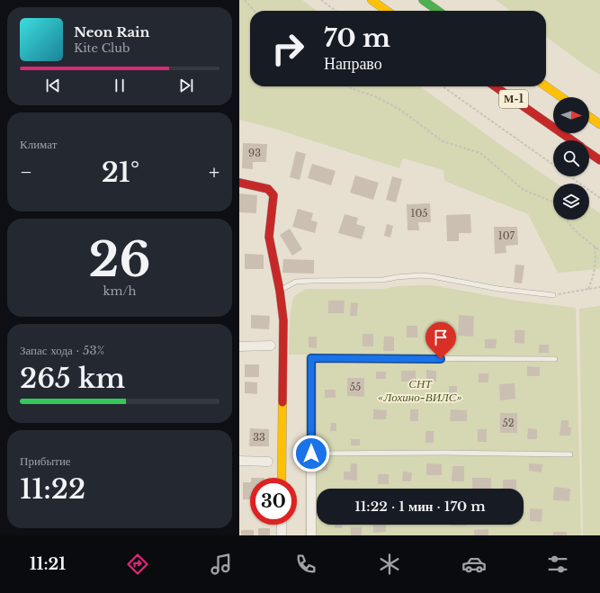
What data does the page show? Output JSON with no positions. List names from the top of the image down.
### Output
{
  "streets": {
    "main road": ["М-1"]
  },
  "parks": ["СНТ «Лохино-ВИЛС»"],
  "house_numbers": [
    "93",
    "105",
    "107",
    "55",
    "52",
    "33"
  ],
  "north": "right",
  "page": {
    "turn": ["70 m", "Направо"],
    "song": ["Neon Rain", "Kite Club"],
    "tile": [
      "Климат",
      ["26", "km/h"],
      ["Запас хода · 53%", "265 km"],
      ["Прибытие", "11:22"]
    ],
    "heat": ["−", "21°", "+"],
    "limit": "30",
    "trip": "11:22 · 1 мин · 170 m",
    "tabs": "11:21"
  }
}
